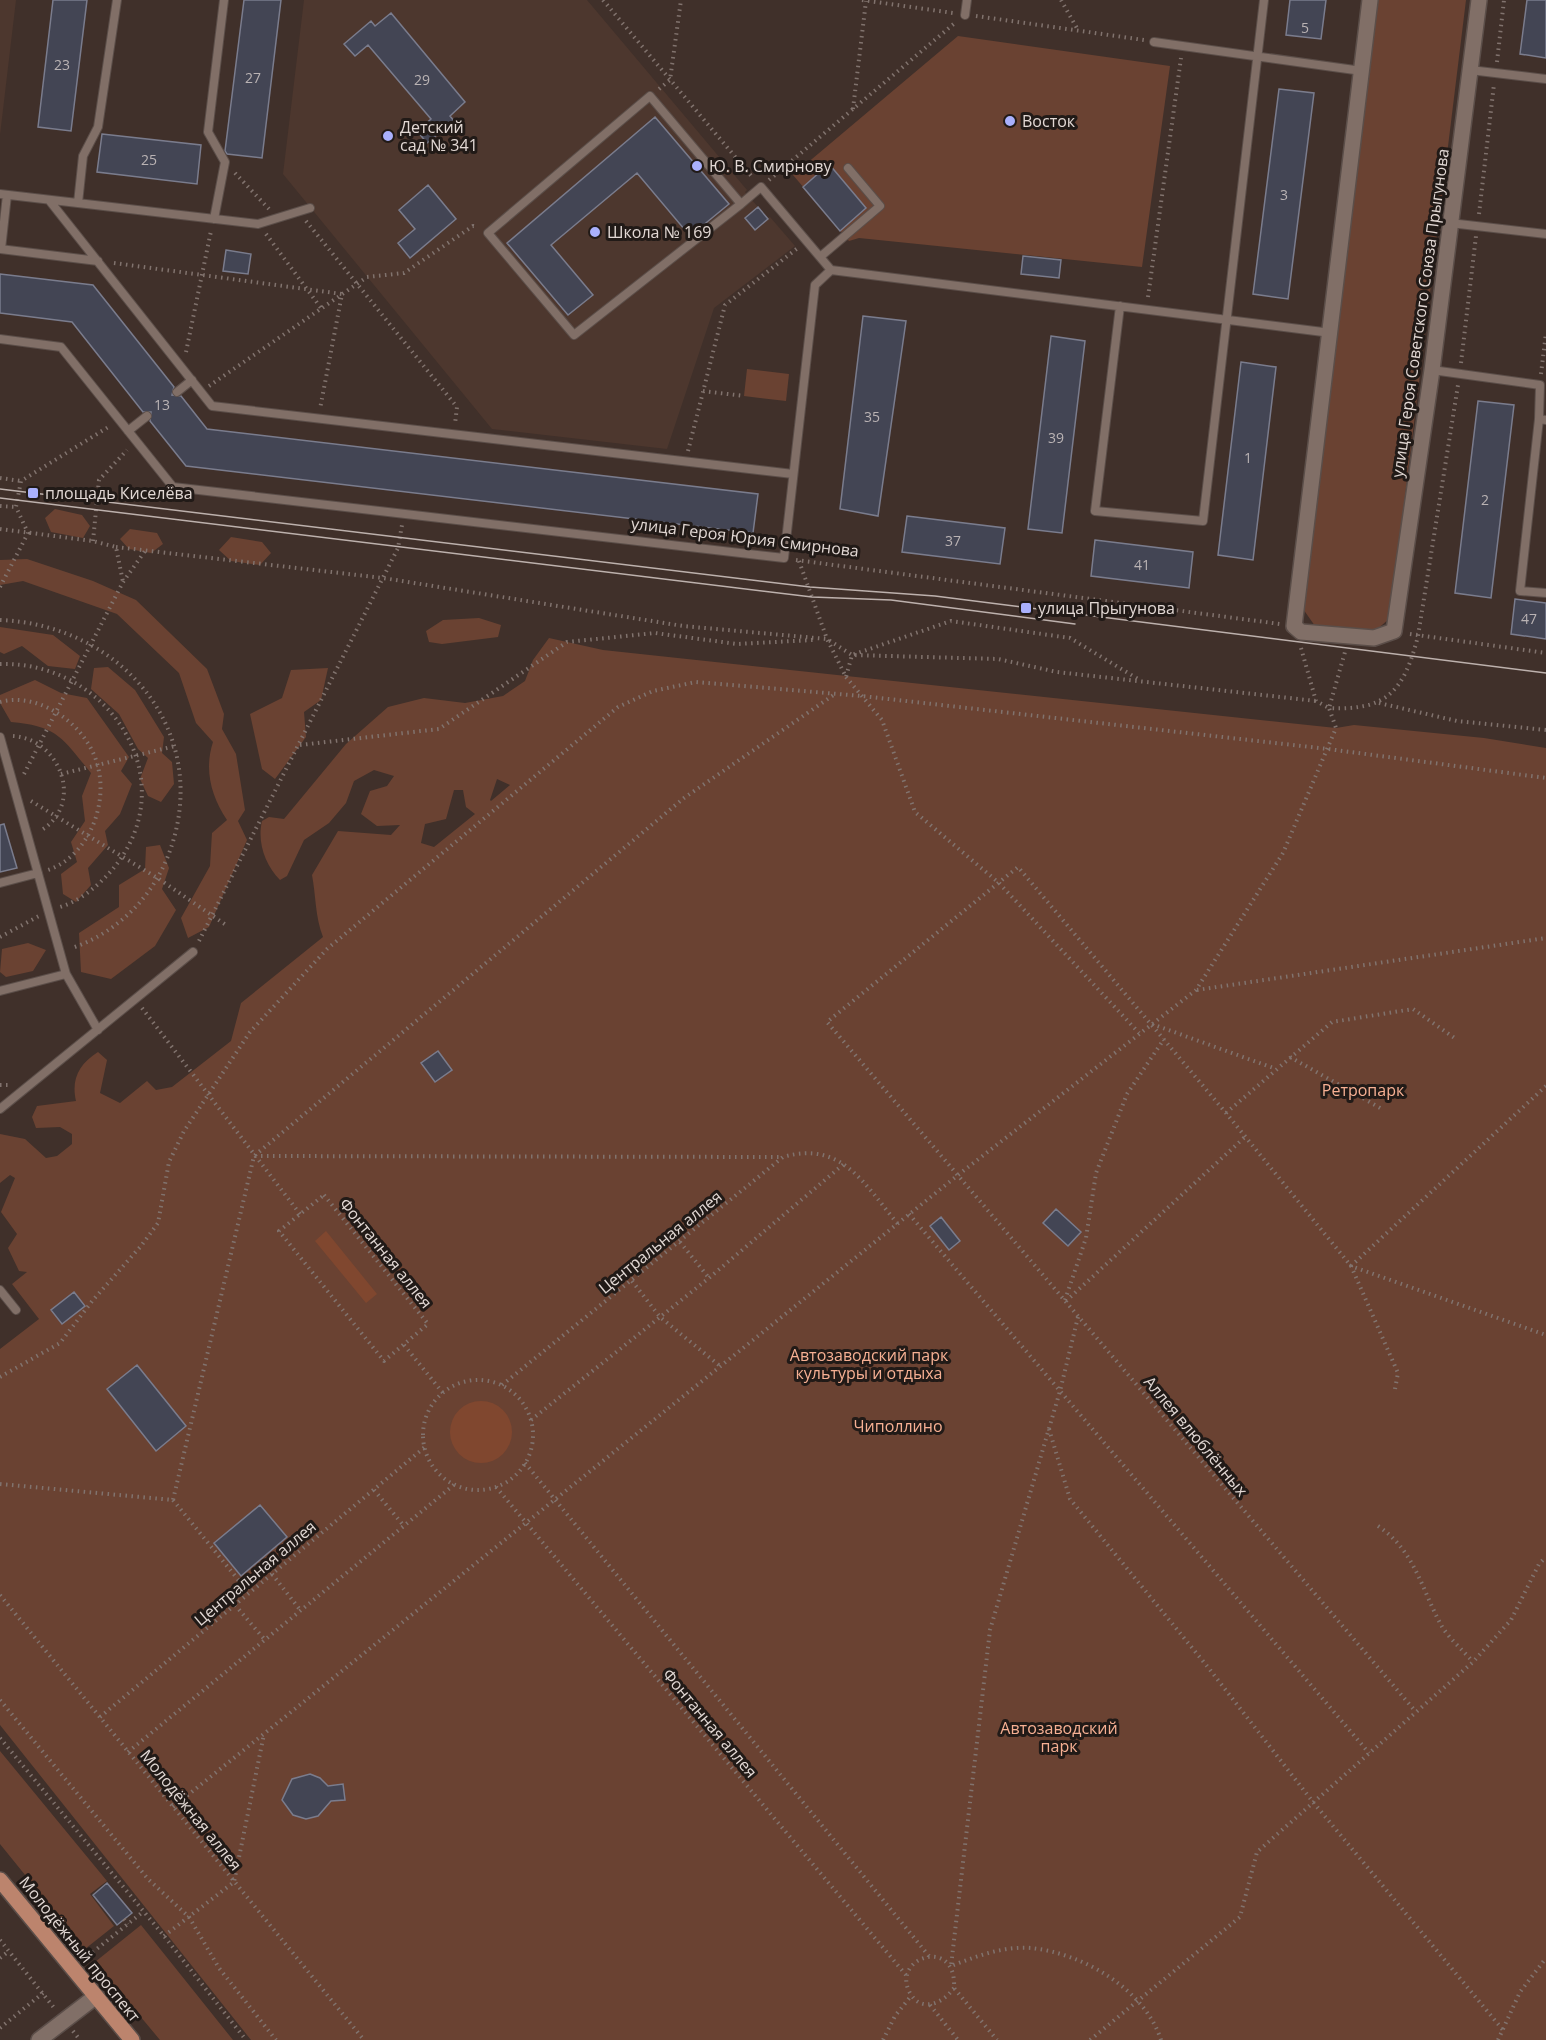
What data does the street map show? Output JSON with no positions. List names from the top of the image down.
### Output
{
  "streets": {
    "main road": ["Молодёжный проспект"],
    "street": ["улица Героя Советского Союза Прыгунова"],
    "lane": ["улица Героя Юрия Смирнова"],
    "path": [
      "Центральная аллея",
      "Фонтанная аллея",
      "Аллея влюблённых",
      "Молодёжная аллея"
    ]
  },
  "crossings": [
    ["Центральная аллея", "Фонтанная аллея"],
    ["Центральная аллея", "Молодёжная аллея"]
  ],
  "parks": [
    "Ретропарк",
    "Автозаводский парк культуры и отдыха",
    "Чиполлино",
    "Автозаводский парк"
  ],
  "places": {
    "other": [
      "Восток",
      "Детский сад № 341",
      "Ю. В. Смирнову",
      "Школа № 169"
    ],
    "transit": ["площадь Киселёва", "улица Прыгунова"]
  },
  "house_numbers": [
    "5",
    "23",
    "27",
    "29",
    "25",
    "3",
    "13",
    "35",
    "39",
    "1",
    "2",
    "37",
    "41",
    "47"
  ]
}
